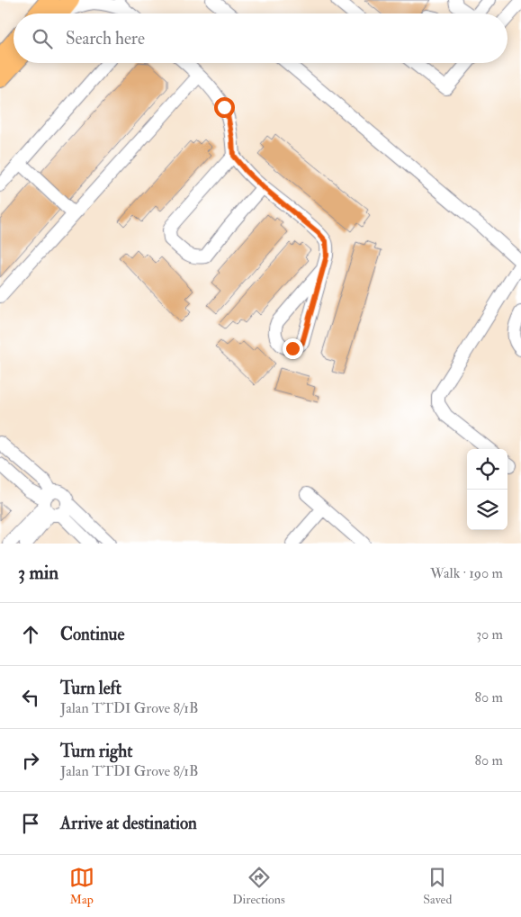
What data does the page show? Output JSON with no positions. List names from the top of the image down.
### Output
{
  "page": {
    "search": "Search here",
    "heading": ["3 min", "Walk · 190 m"],
    "list": [
      ["Continue", "30 m"],
      ["Turn left", "Jalan TTDI Grove 8/1B", "80 m"],
      ["Turn right", "Jalan TTDI Grove 8/1B", "80 m"],
      "Arrive at destination"
    ],
    "nav": ["Map", "Directions", "Saved"]
  }
}
